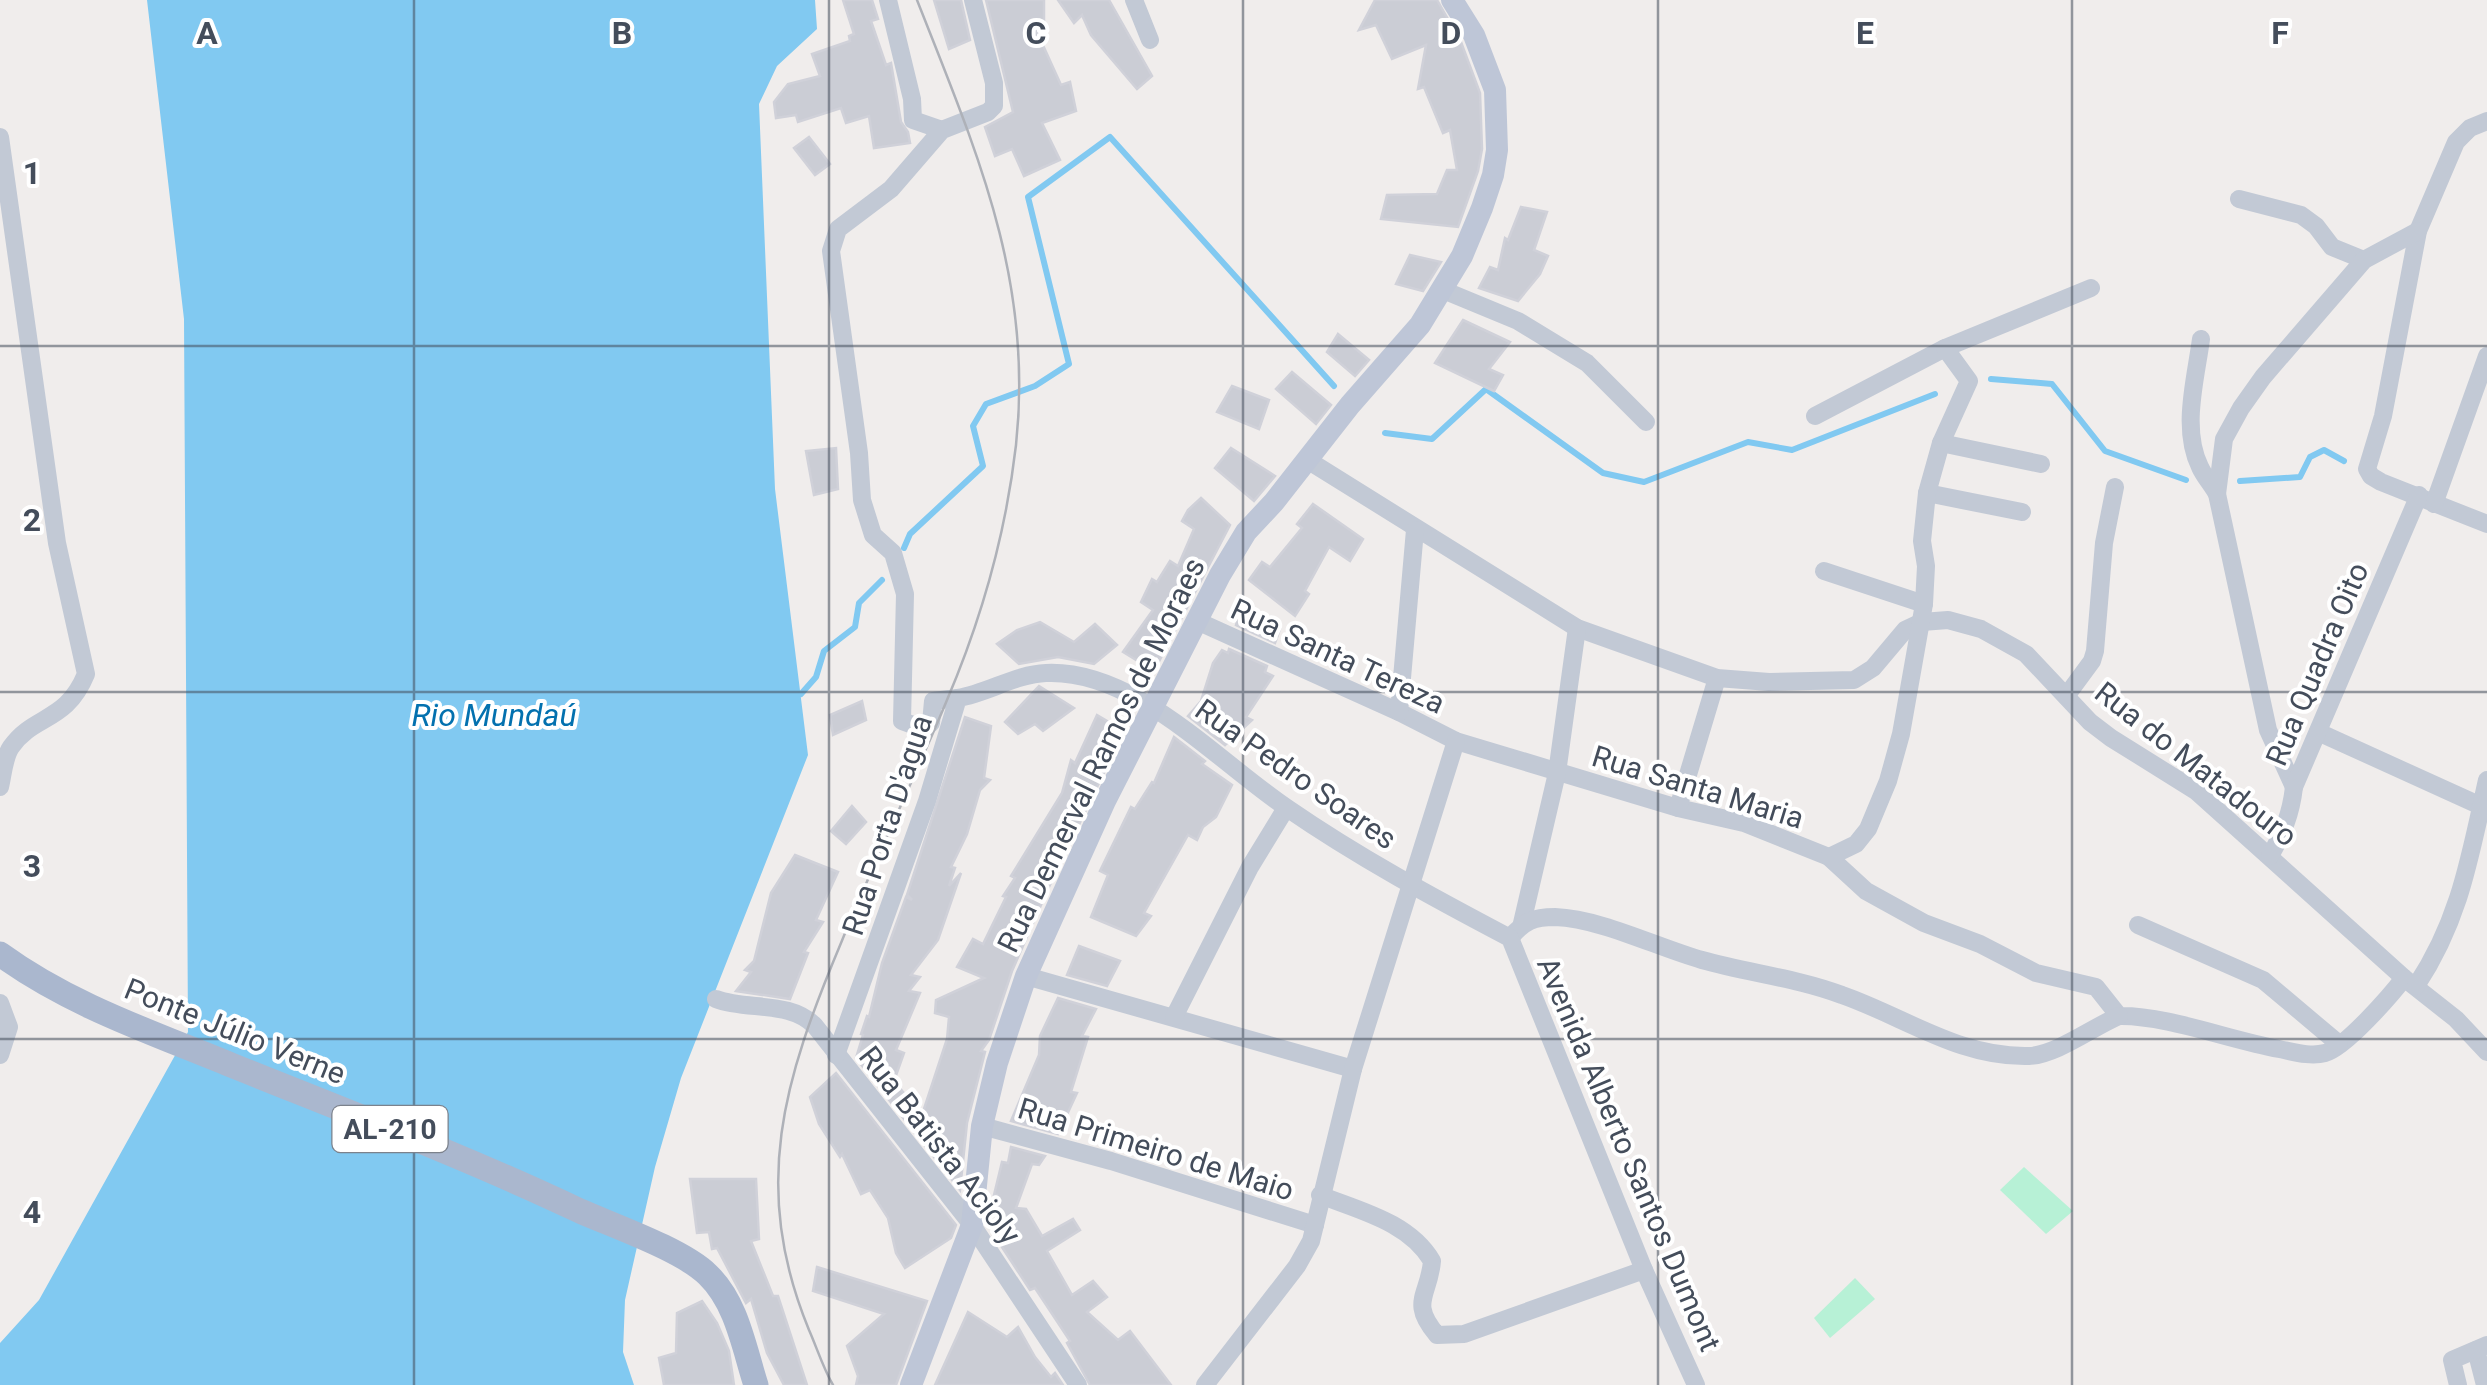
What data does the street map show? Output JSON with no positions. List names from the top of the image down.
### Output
{
  "streets": {
    "main road": ["Ponte Júlio Verne", "AL-210"],
    "street": [
      "Rua Santa Tereza",
      "Rua Quadra Oito",
      "Rua Demerval Ramos de Moraes",
      "Rua do Matadouro",
      "Rua Pedro Soares",
      "Rua Santa Maria",
      "Rua Porta D'agua",
      "Rua Batista Acioly",
      "Rua Primeiro de Maio",
      "Avenida Alberto Santos Dumont"
    ]
  },
  "crossings": [
    ["Rua Santa Tereza", "Rua Demerval Ramos de Moraes"],
    ["Rua Santa Tereza", "Rua Santa Maria"],
    ["Rua Quadra Oito", "Rua do Matadouro"],
    ["Rua Demerval Ramos de Moraes", "Rua Pedro Soares"],
    ["Rua Demerval Ramos de Moraes", "Rua Batista Acioly"],
    ["Rua Demerval Ramos de Moraes", "Rua Primeiro de Maio"],
    ["Rua Pedro Soares", "Rua Porta D'agua"],
    ["Rua Pedro Soares", "Avenida Alberto Santos Dumont"],
    ["Rua Porta D'agua", "Rua Batista Acioly"]
  ],
  "water": ["Rio Mundaú"],
  "grid": {
    "columns": [
      "A",
      "B",
      "C",
      "D",
      "E",
      "F"
    ],
    "rows": [
      "1",
      "2",
      "3",
      "4"
    ]
  }
}
